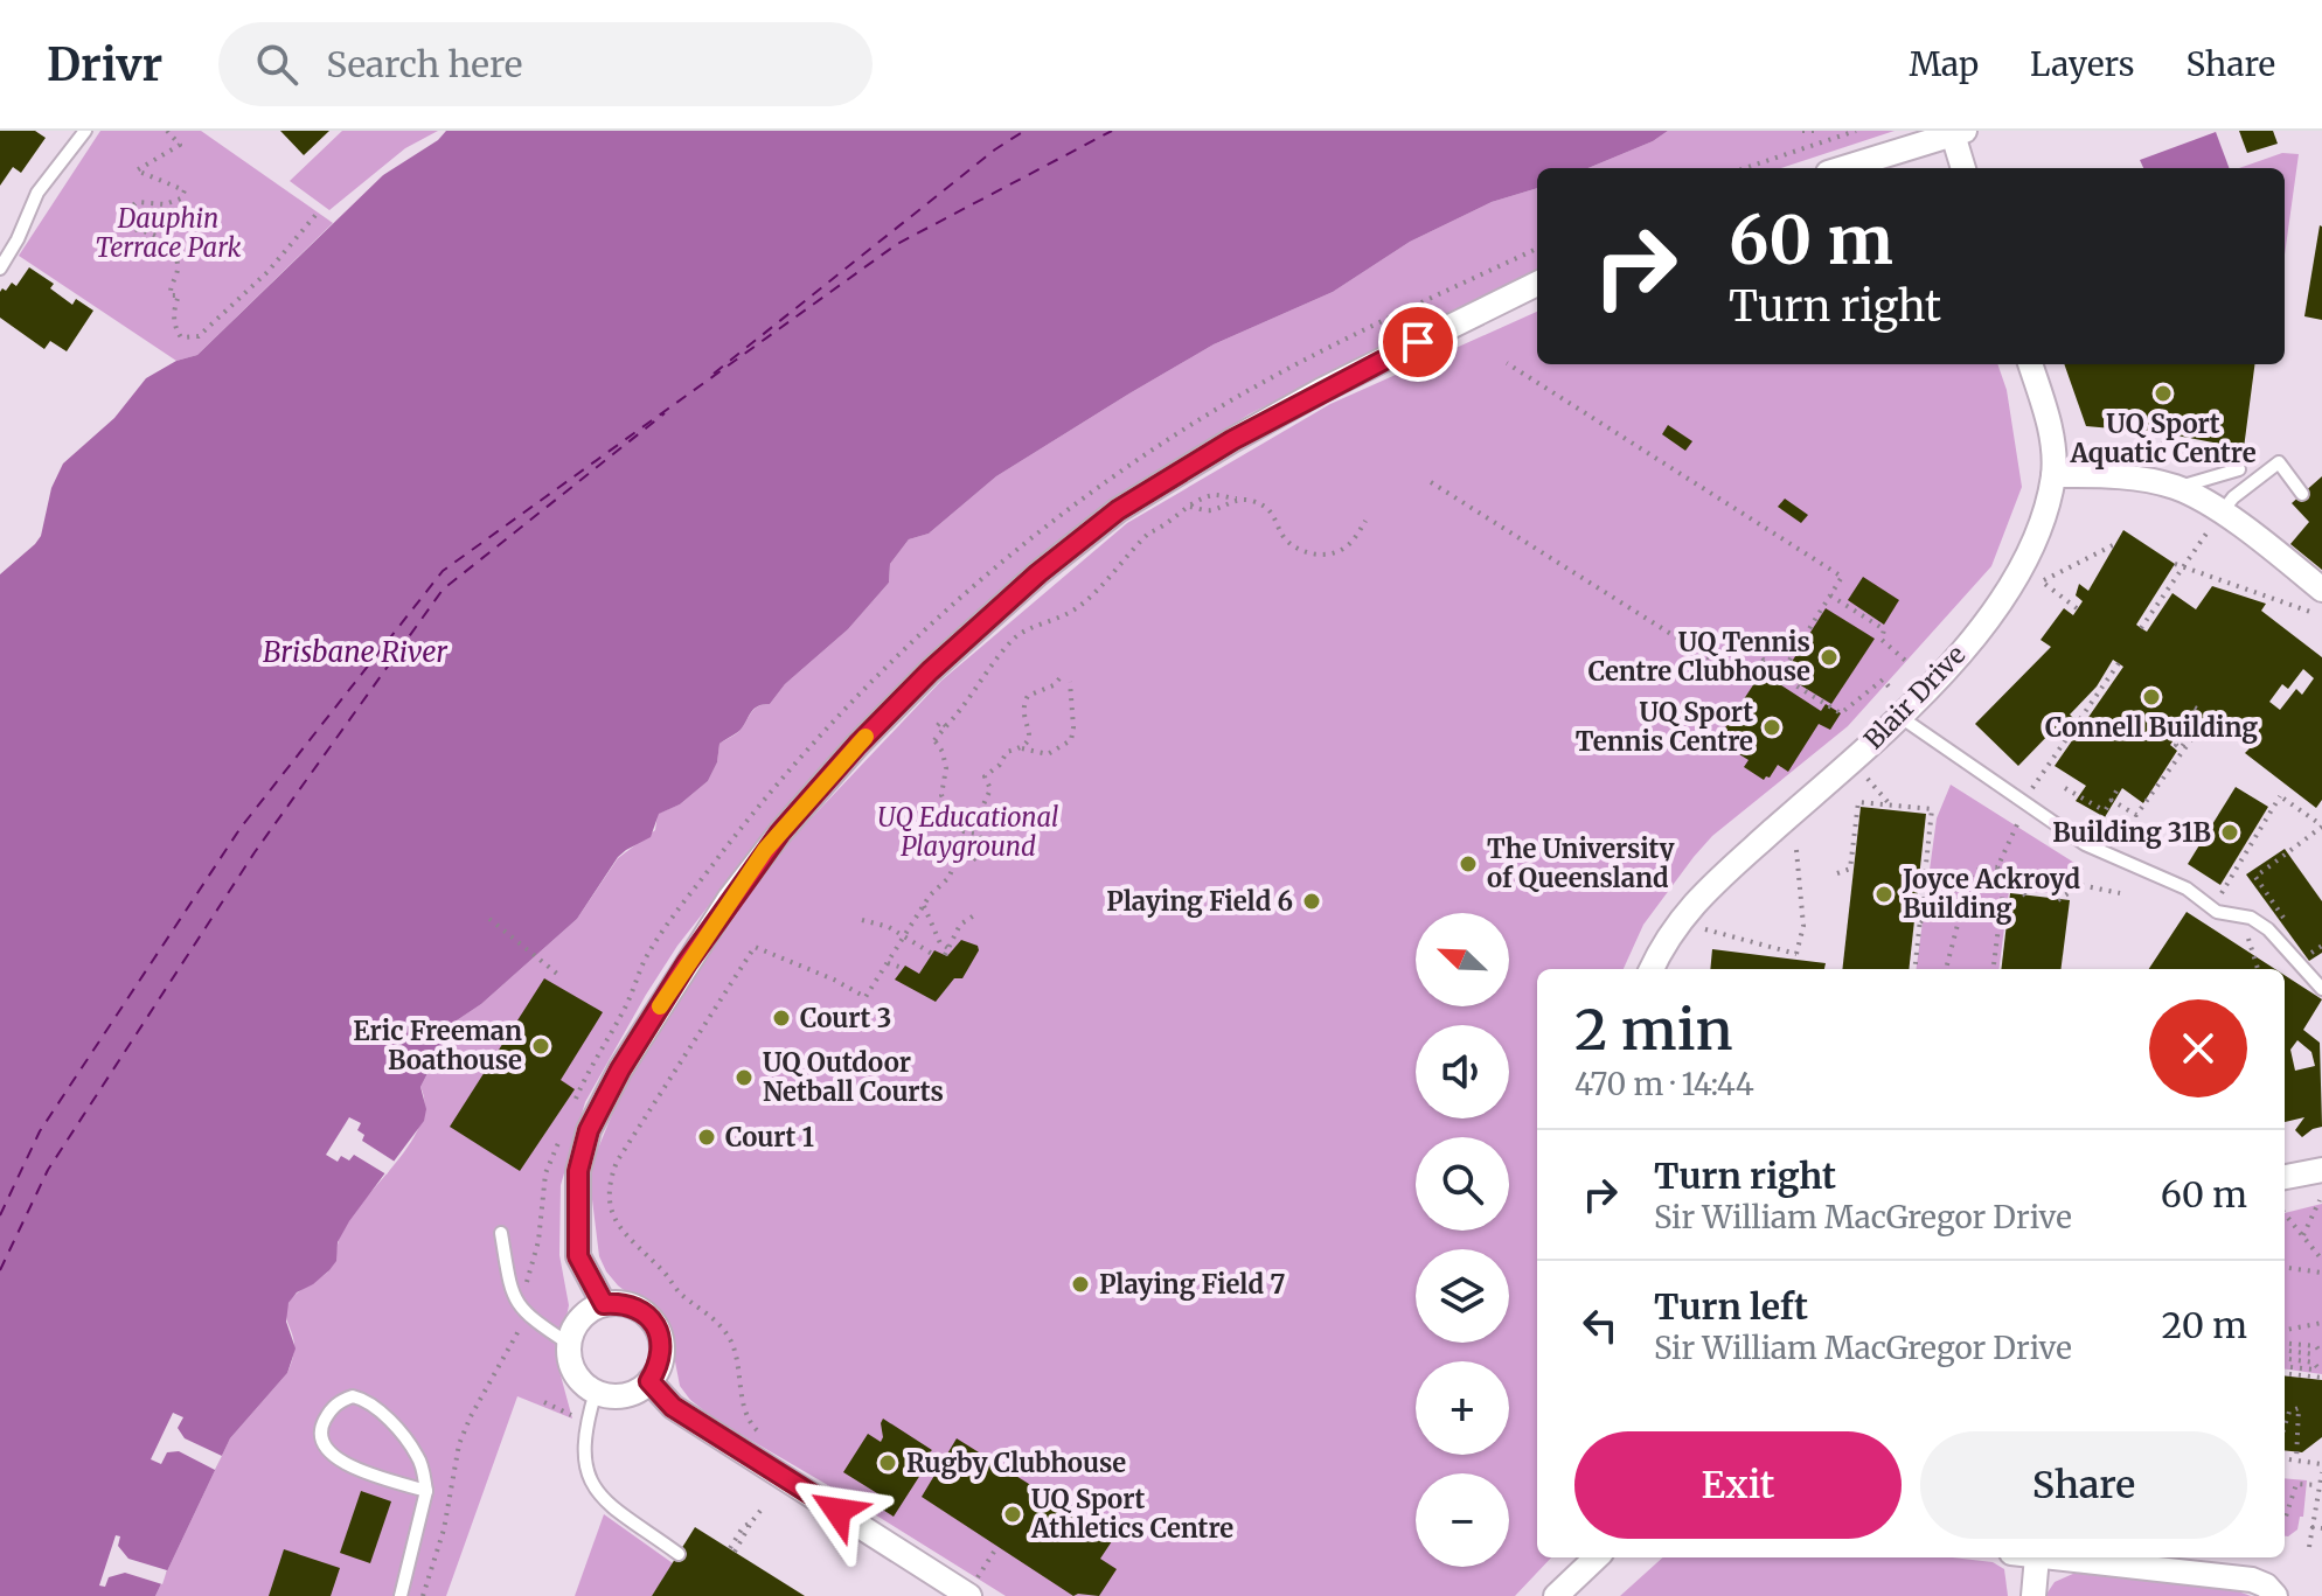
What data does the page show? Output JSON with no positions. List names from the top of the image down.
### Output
{
  "streets": {
    "street": ["Blair Drive"]
  },
  "water": ["Brisbane River"],
  "parks": ["Dauphin Terrace Park", "UQ Educational Playground"],
  "places": [
    "UQ Sport Aquatic Centre",
    "UQ Tennis Centre Clubhouse",
    "Connell Building",
    "UQ Sport Tennis Centre",
    "Building 31B",
    "The University of Queensland",
    "Joyce Ackroyd Building",
    "Playing Field 6",
    "Court 3",
    "Eric Freeman Boathouse",
    "UQ Outdoor Netball Courts",
    "Court 1",
    "Playing Field 7",
    "Rugby Clubhouse",
    "UQ Sport Athletics Centre"
  ],
  "north": "top left",
  "page": {
    "header": "Drivr",
    "search": "Search here",
    "nav": ["Map", "Layers", "Share"],
    "turn": ["60 m", "Turn right"],
    "map_buttons": ["+", "−"],
    "heading": ["2 min", "470 m · 14:44"],
    "list": [
      {
        "name": "Turn right",
        "note": "Sir William MacGregor Drive",
        "value": "60 m"
      },
      {
        "name": "Turn left",
        "note": "Sir William MacGregor Drive",
        "value": "20 m"
      }
    ],
    "buttons": ["Exit", "Share"]
  }
}
